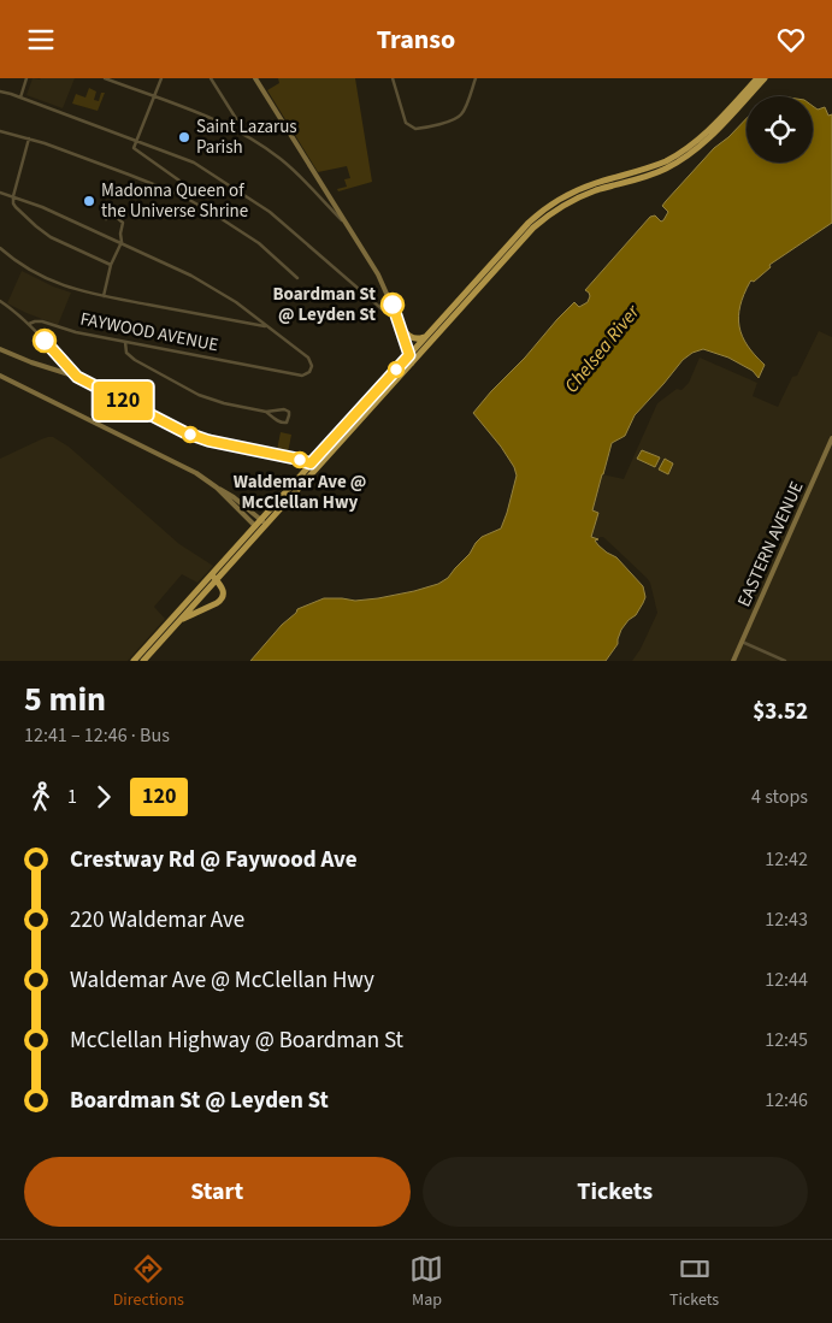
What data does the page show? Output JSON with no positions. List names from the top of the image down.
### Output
{
  "streets": {
    "street": ["FAYWOOD AVENUE", "EASTERN AVENUE"]
  },
  "water": ["Chelsea River"],
  "places": [
    "Saint Lazarus Parish",
    "Madonna Queen of the Universe Shrine",
    "Boardman St @ Leyden St",
    "Waldemar Ave @ McClellan Hwy"
  ],
  "lines": ["bus line 120"],
  "page": {
    "header": "Transo",
    "on_map": "120",
    "heading": ["5 min", "12:41 – 12:46 · Bus", "$3.52"],
    "legs": ["1", "120", "4 stops"],
    "list": [
      {
        "name": "Crestway Rd @ Faywood Ave",
        "value": "12:42"
      },
      {
        "name": "220 Waldemar Ave",
        "value": "12:43"
      },
      {
        "name": "Waldemar Ave @ McClellan Hwy",
        "value": "12:44"
      },
      {
        "name": "McClellan Highway @ Boardman St",
        "value": "12:45"
      },
      {
        "name": "Boardman St @ Leyden St",
        "value": "12:46"
      }
    ],
    "buttons": ["Start", "Tickets"],
    "tabs": ["Directions", "Map", "Tickets"]
  }
}
